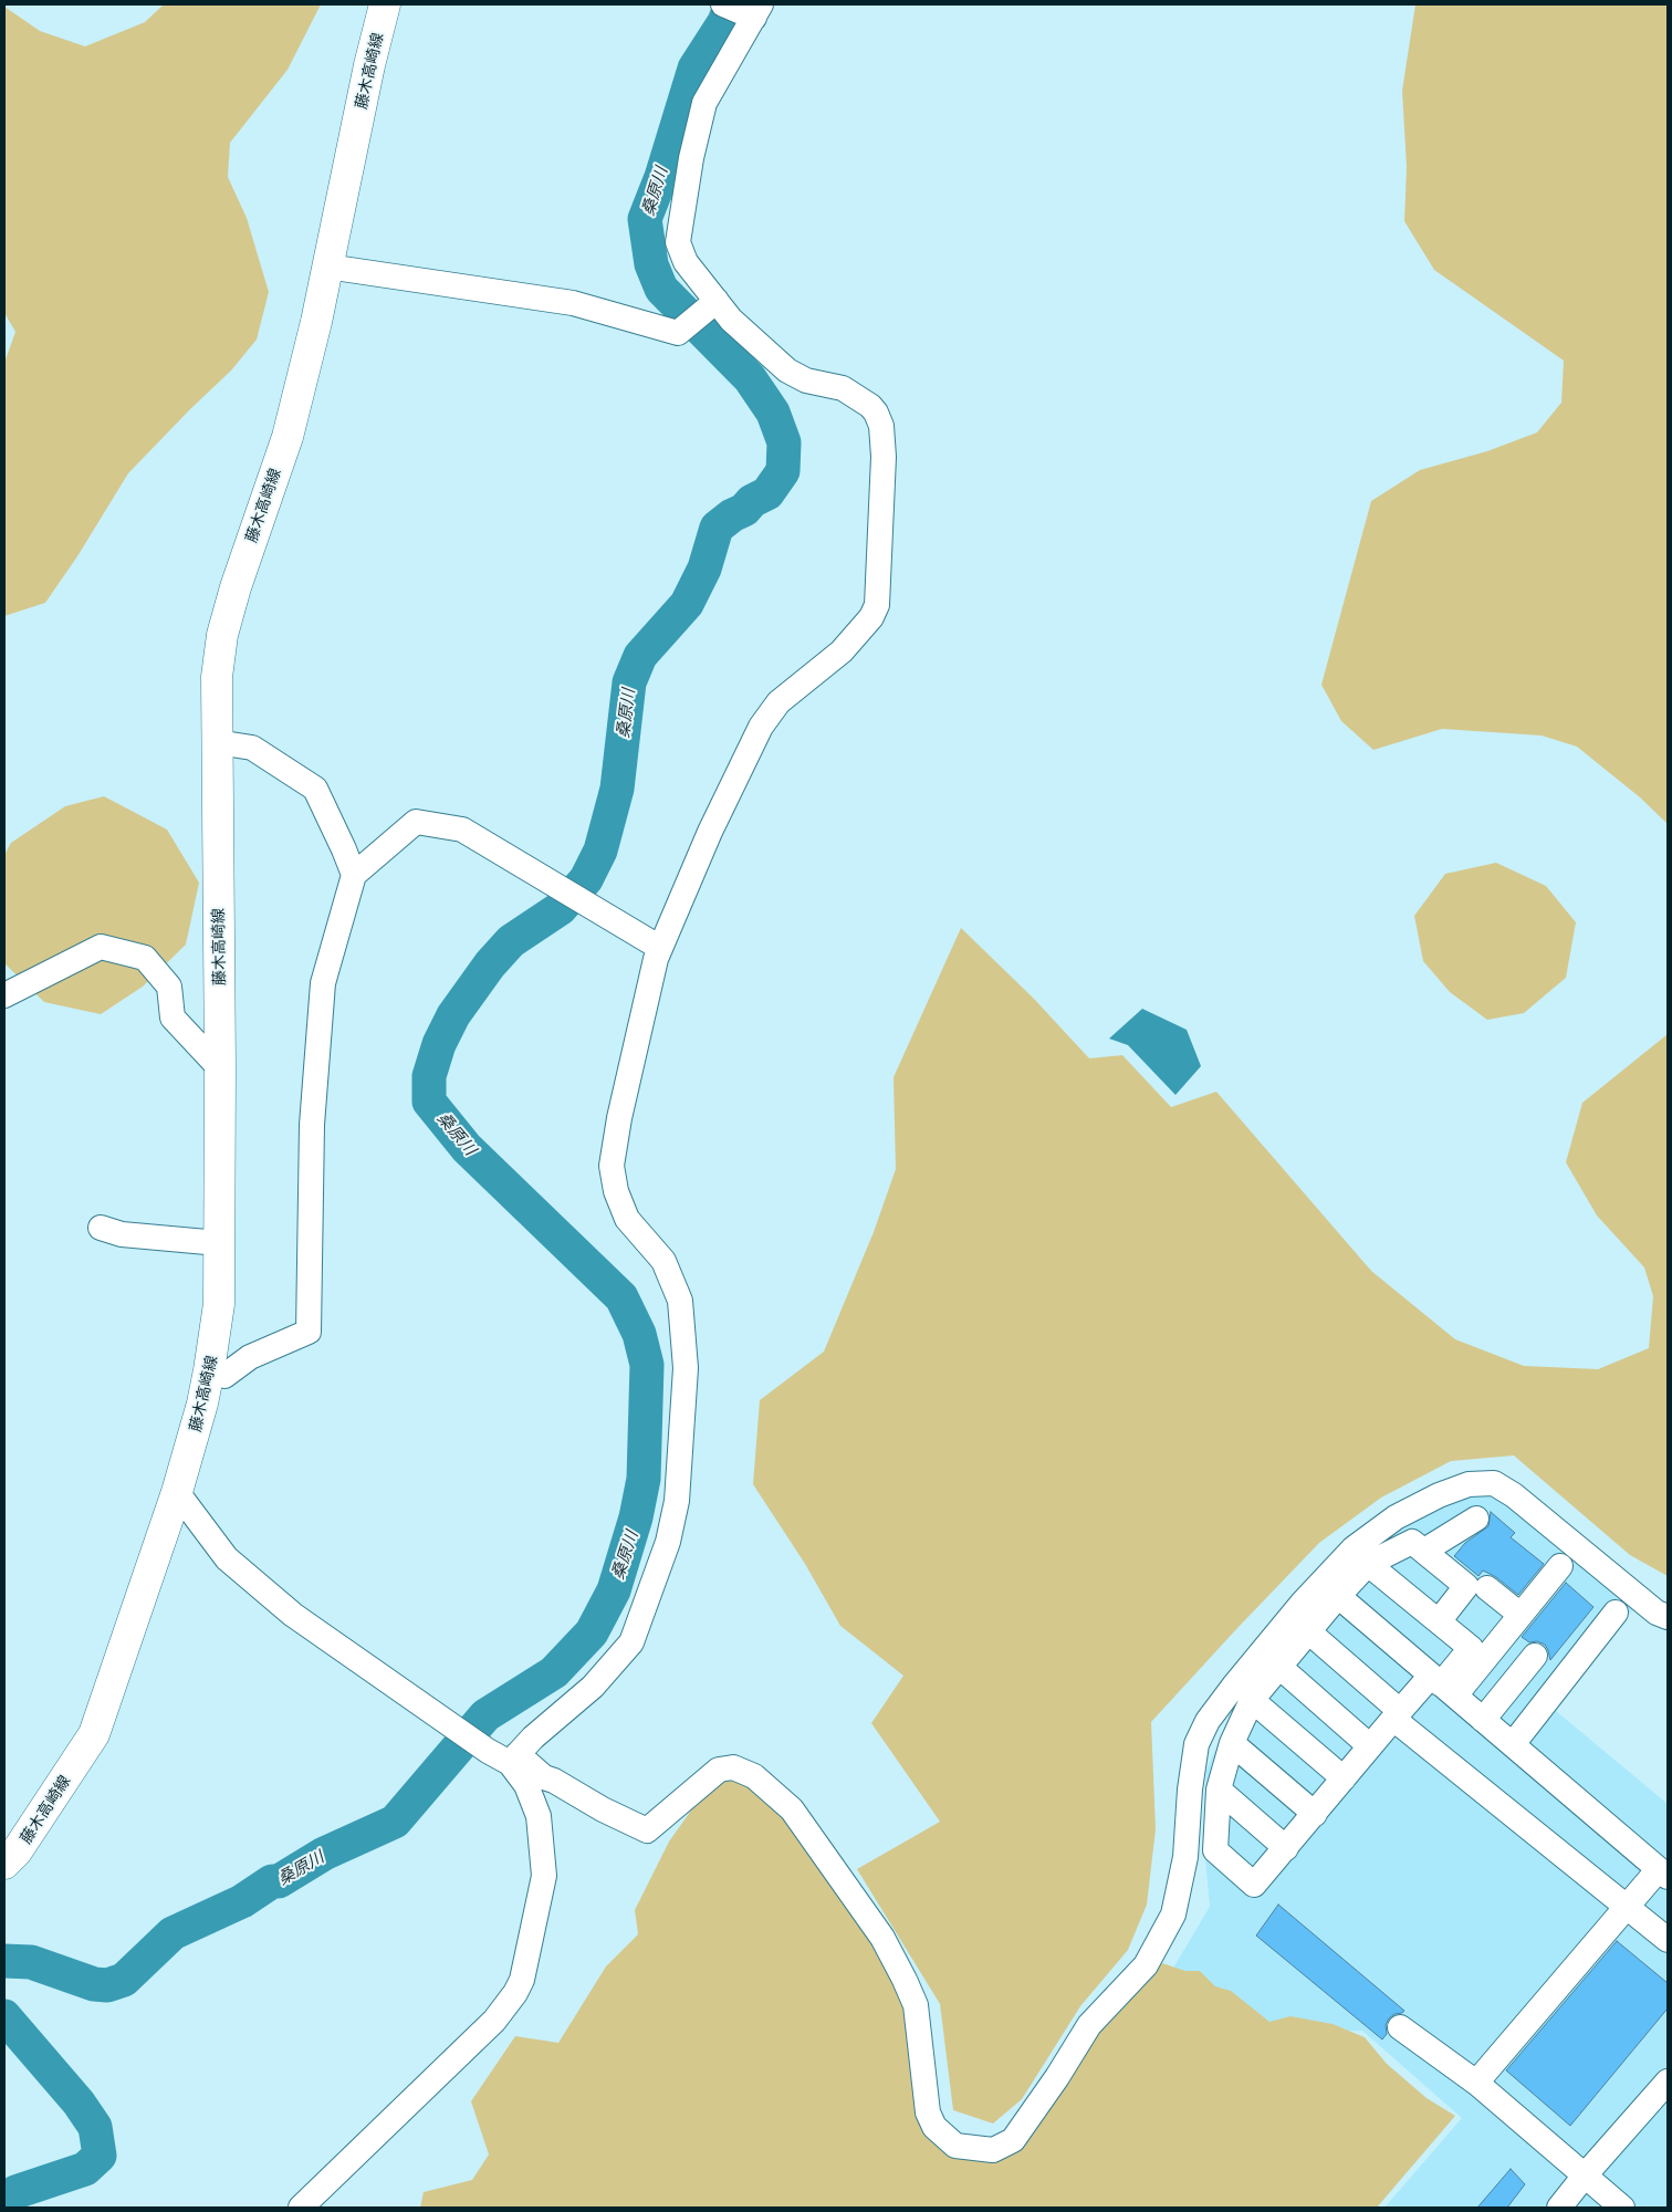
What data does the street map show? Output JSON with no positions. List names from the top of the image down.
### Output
{
  "streets": {
    "main road": ["藤木高崎線"]
  },
  "water": ["桑原川"]
}
